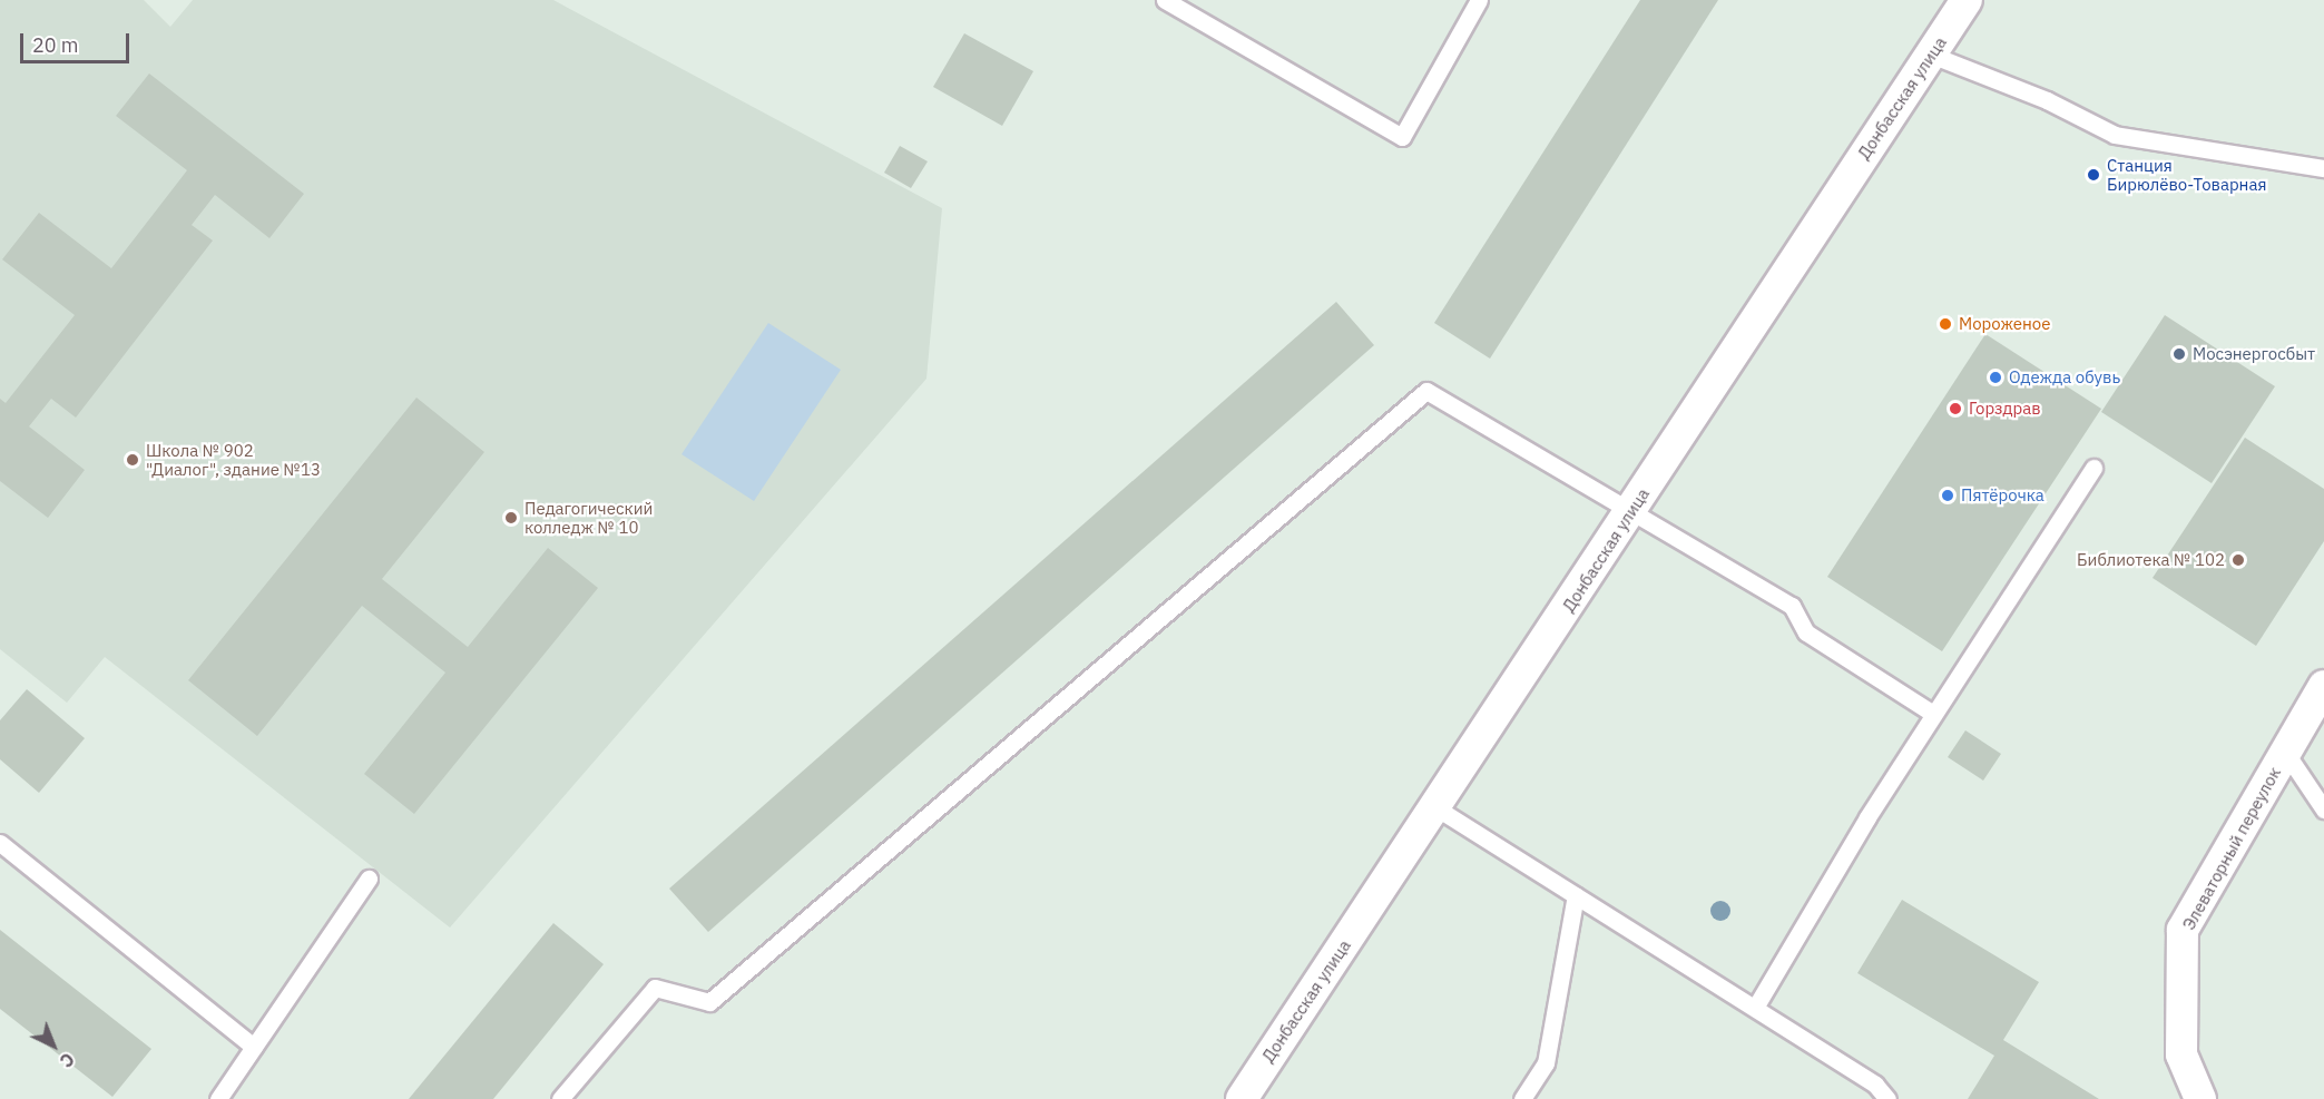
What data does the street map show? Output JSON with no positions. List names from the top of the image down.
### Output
{
  "streets": {
    "street": ["Донбасская улица", "Элеваторный переулок"]
  },
  "places": [
    "Станция Бирюлёво-Товарная",
    "Мороженое",
    "Мосэнергосбыт",
    "Одежда обувь",
    "Горздрав",
    "Школа № 902 \"Диалог\", здание №13",
    "Пятёрочка",
    "Педагогический колледж № 10",
    "Библиотека № 102"
  ],
  "scale_bar": "20 m",
  "north": "bottom right"
}
